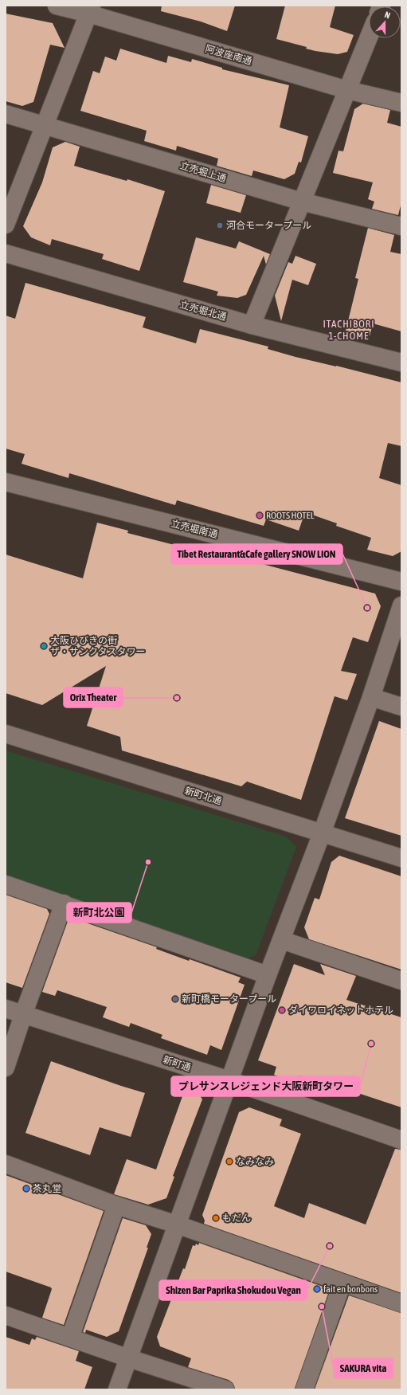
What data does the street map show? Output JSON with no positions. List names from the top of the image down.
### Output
{
  "streets": {
    "street": [
      "阿波座南通",
      "立売堀上通",
      "立売堀北通",
      "立売堀南通",
      "新町北通",
      "新町通"
    ]
  },
  "districts": ["ITACHIBORI 1-CHOME"],
  "places": [
    "河合モータープール",
    "ROOTS HOTEL",
    "Tibet Restaurant&Cafe gallery SNOW LION",
    "大阪ひびきの街 ザ・サンクタスタワー",
    "Orix Theater",
    "新町北公園",
    "新町橋モータープール",
    "ダイワロイネットホテル",
    "プレサンスレジェンド大阪新町タワー",
    "なみなみ",
    "茶丸堂",
    "もだん",
    "Shizen Bar Paprika Shokudou Vegan",
    "fait en bonbons",
    "SAKURA vita"
  ],
  "north": "top"
}
